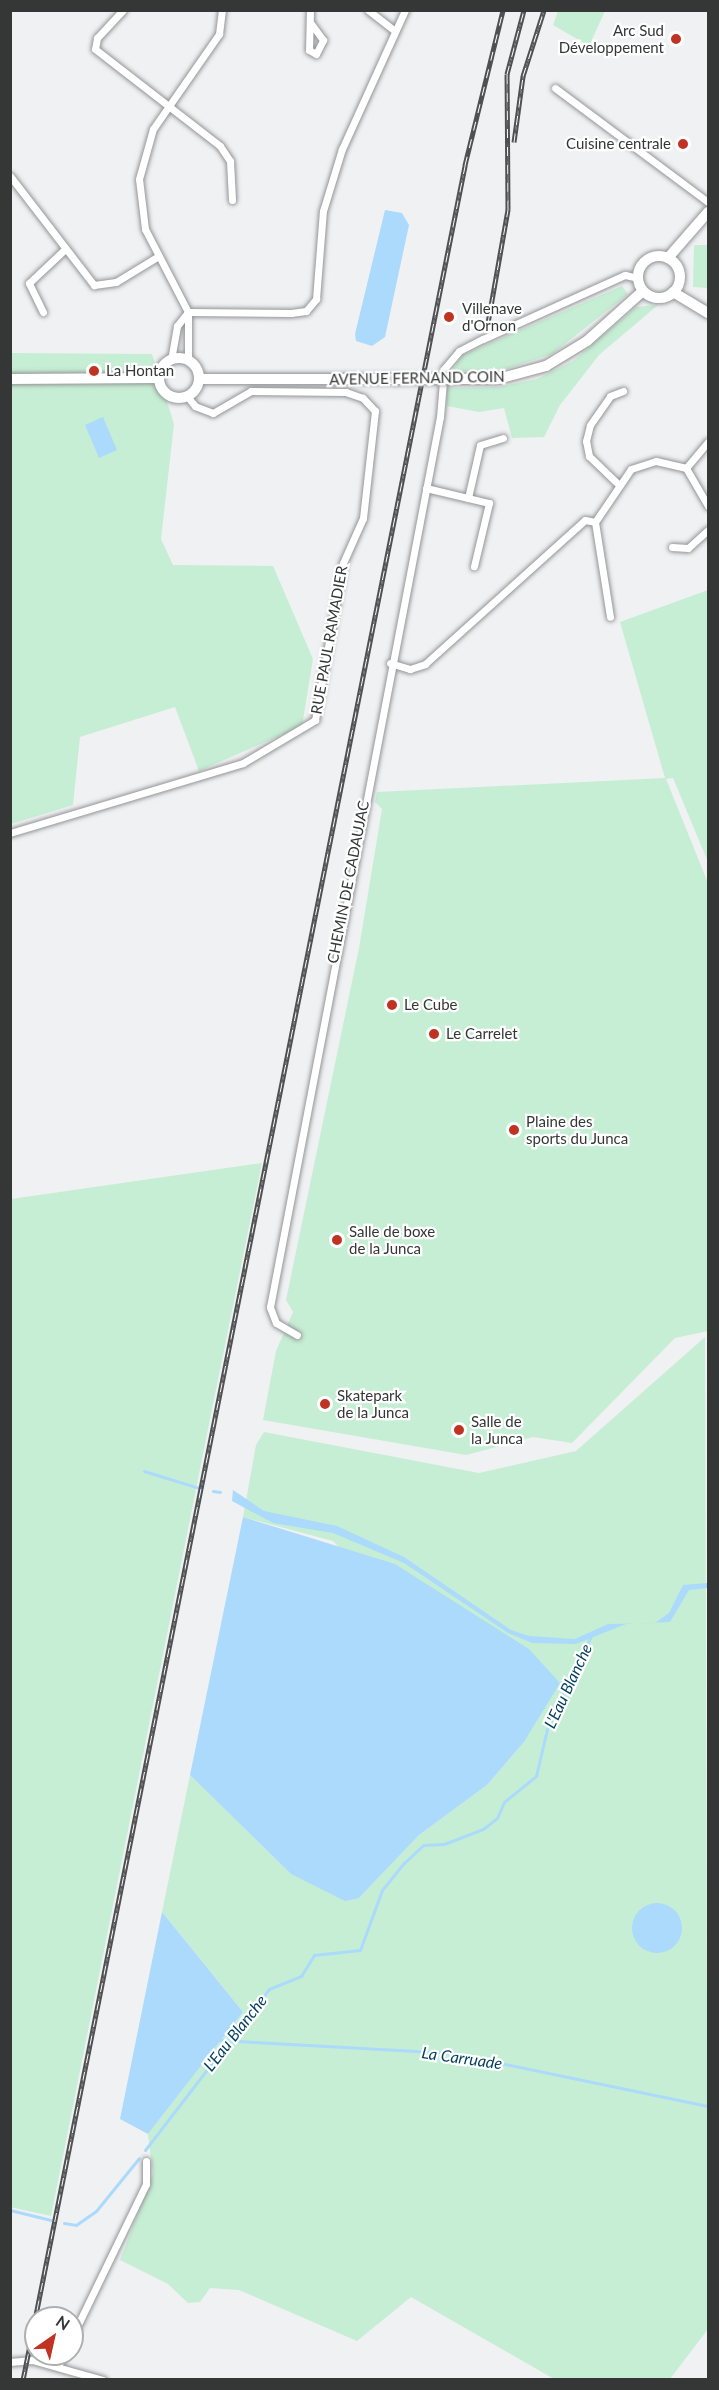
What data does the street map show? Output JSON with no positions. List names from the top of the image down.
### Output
{
  "streets": {
    "main road": ["AVENUE FERNAND COIN"],
    "street": ["RUE PAUL RAMADIER", "CHEMIN DE CADAUJAC"]
  },
  "crossings": [
    ["AVENUE FERNAND COIN", "RUE PAUL RAMADIER"],
    ["AVENUE FERNAND COIN", "CHEMIN DE CADAUJAC"]
  ],
  "water": ["L'Eau Blanche", "La Carruade"],
  "places": [
    "Arc Sud Développement",
    "Cuisine centrale",
    "Villenave d'Ornon",
    "La Hontan",
    "Le Cube",
    "Le Carrelet",
    "Plaine des sports du Junca",
    "Salle de boxe de la Junca",
    "Skatepark de la Junca",
    "Salle de la Junca"
  ],
  "north": "top right"
}
